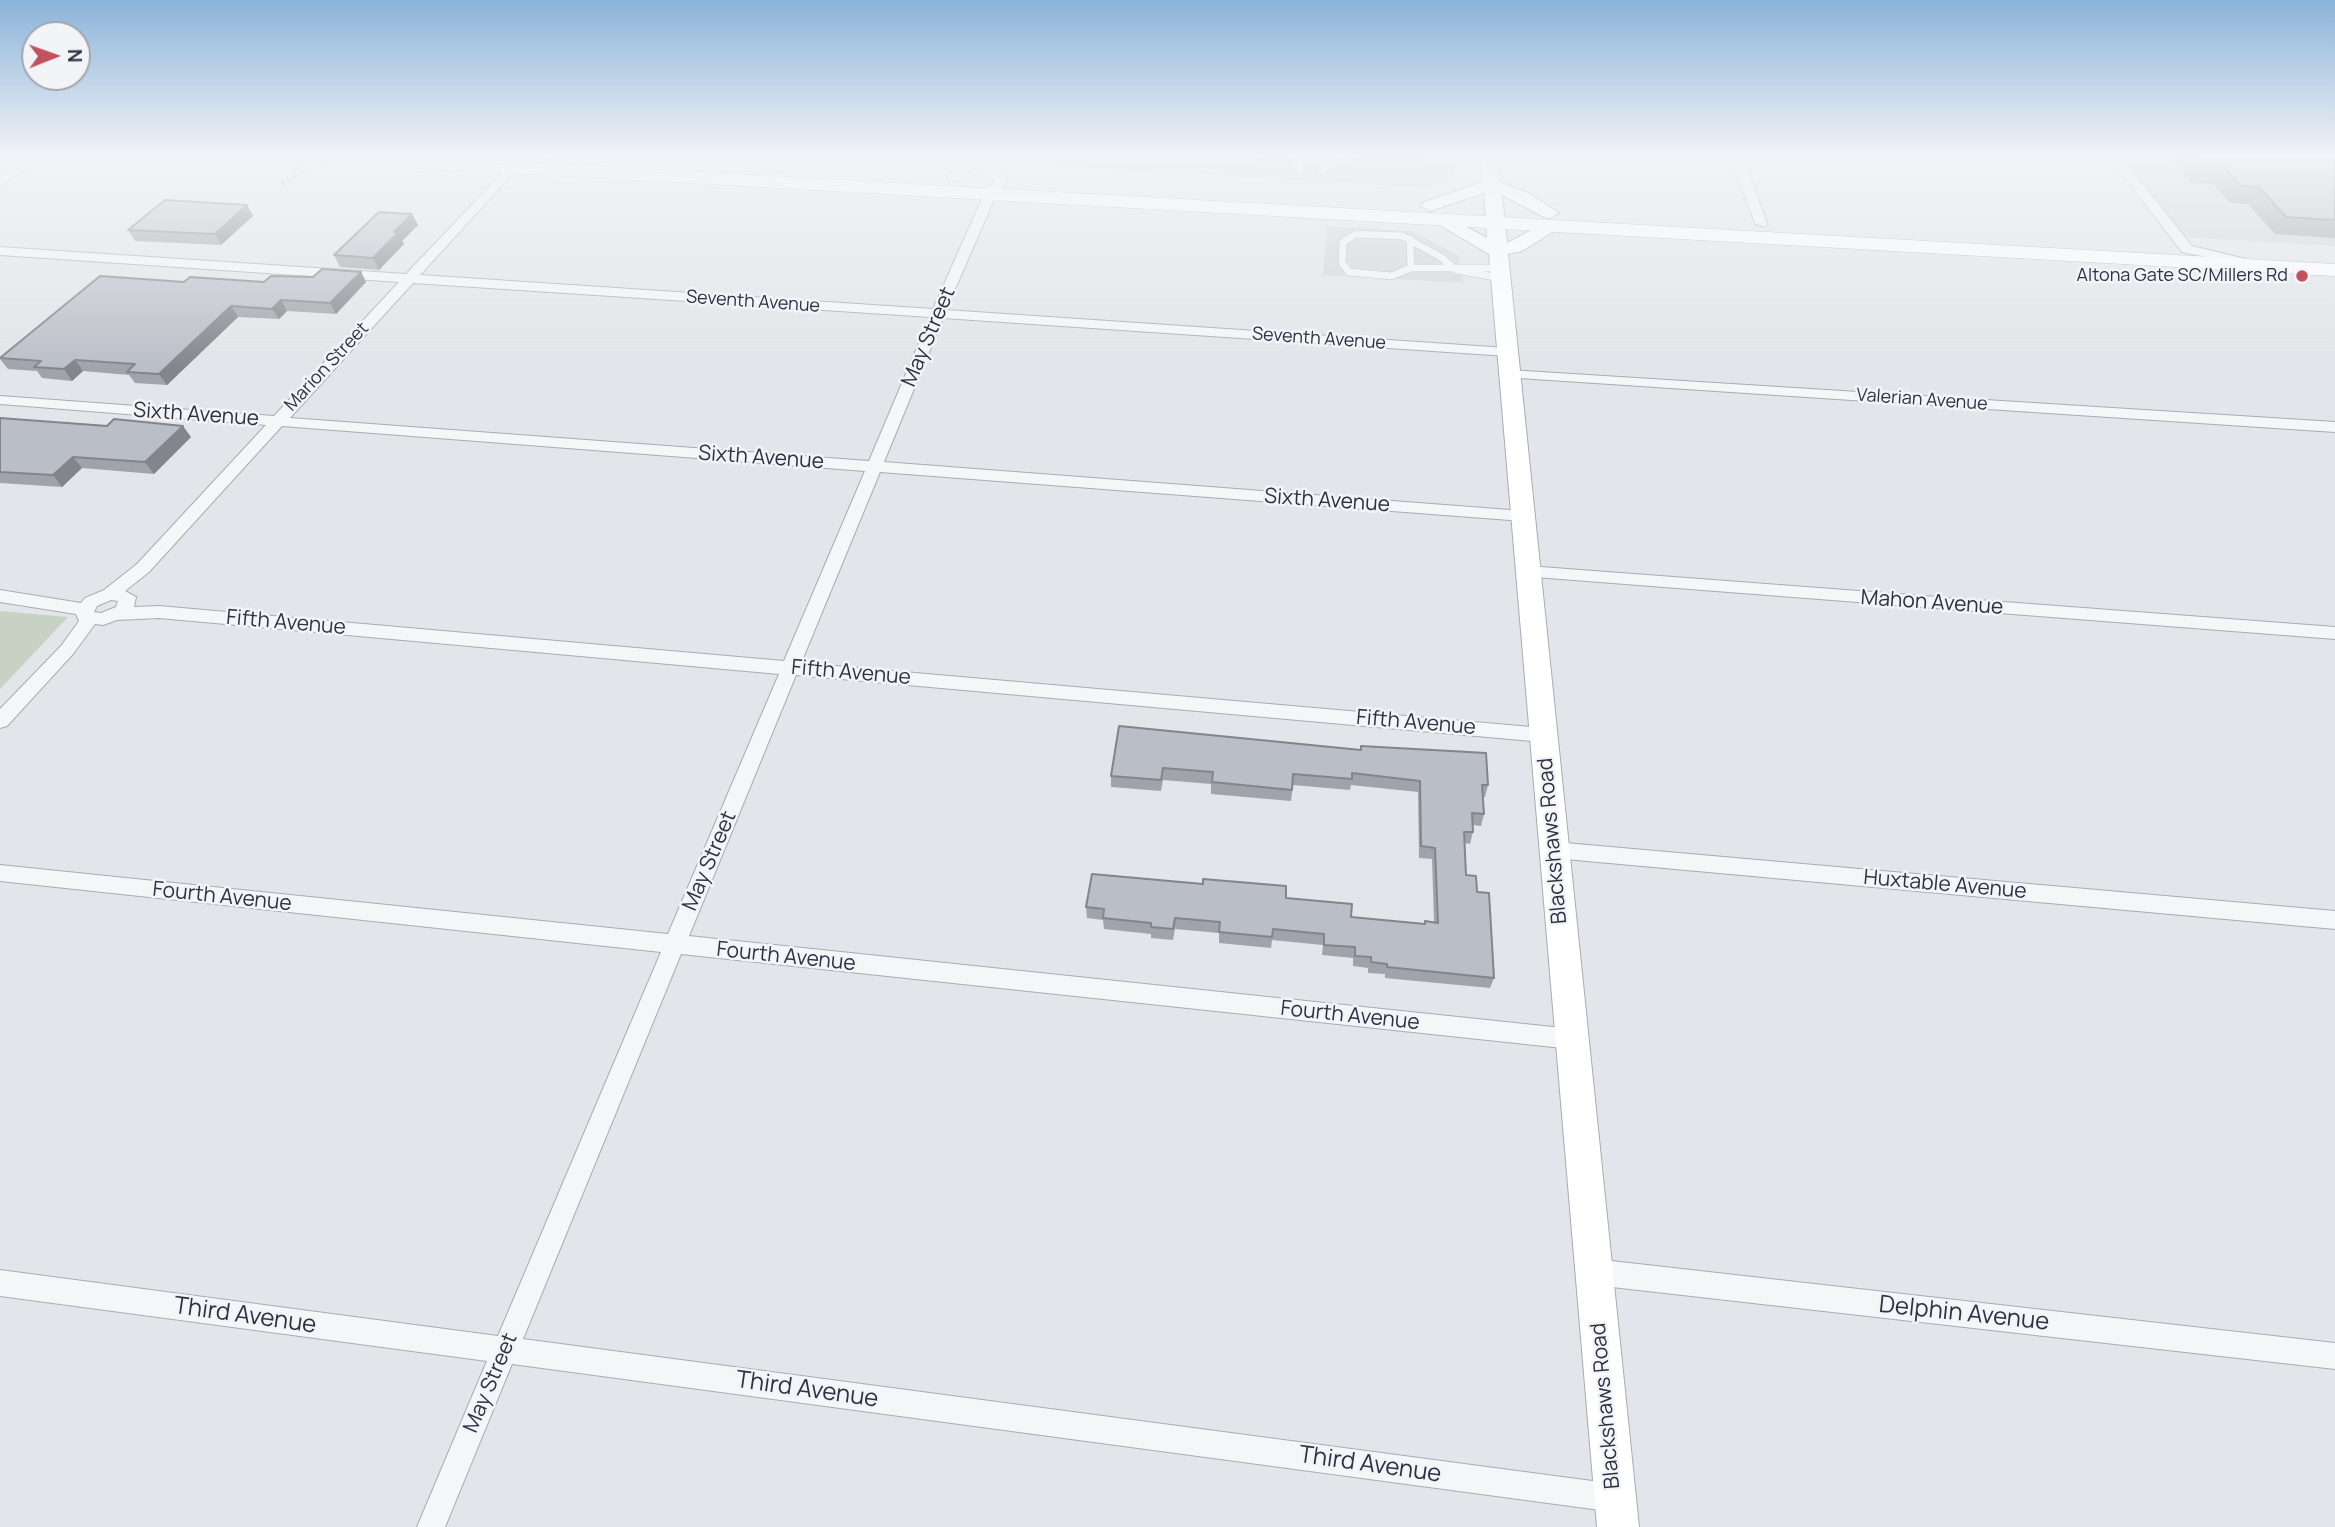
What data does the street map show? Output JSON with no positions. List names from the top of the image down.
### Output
{
  "streets": {
    "main road": ["Blackshaws Road"],
    "street": [
      "Seventh Avenue",
      "May Street",
      "Marion Street",
      "Valerian Avenue",
      "Sixth Avenue",
      "Mahon Avenue",
      "Fifth Avenue",
      "Huxtable Avenue",
      "Fourth Avenue",
      "Delphin Avenue",
      "Third Avenue"
    ]
  },
  "crossings": [
    ["Seventh Avenue", "May Street"],
    ["Seventh Avenue", "Marion Street"],
    ["Seventh Avenue", "Valerian Avenue"],
    ["Seventh Avenue", "Blackshaws Road"],
    ["May Street", "Sixth Avenue"],
    ["May Street", "Fifth Avenue"],
    ["May Street", "Fourth Avenue"],
    ["May Street", "Third Avenue"],
    ["Marion Street", "Sixth Avenue"],
    ["Marion Street", "Fifth Avenue"],
    ["Valerian Avenue", "Blackshaws Road"],
    ["Sixth Avenue", "Blackshaws Road"],
    ["Mahon Avenue", "Blackshaws Road"],
    ["Fifth Avenue", "Blackshaws Road"],
    ["Blackshaws Road", "Huxtable Avenue"],
    ["Blackshaws Road", "Fourth Avenue"],
    ["Blackshaws Road", "Delphin Avenue"],
    ["Blackshaws Road", "Third Avenue"]
  ],
  "places": ["Altona Gate SC/Millers Rd"],
  "north": "right"
}
